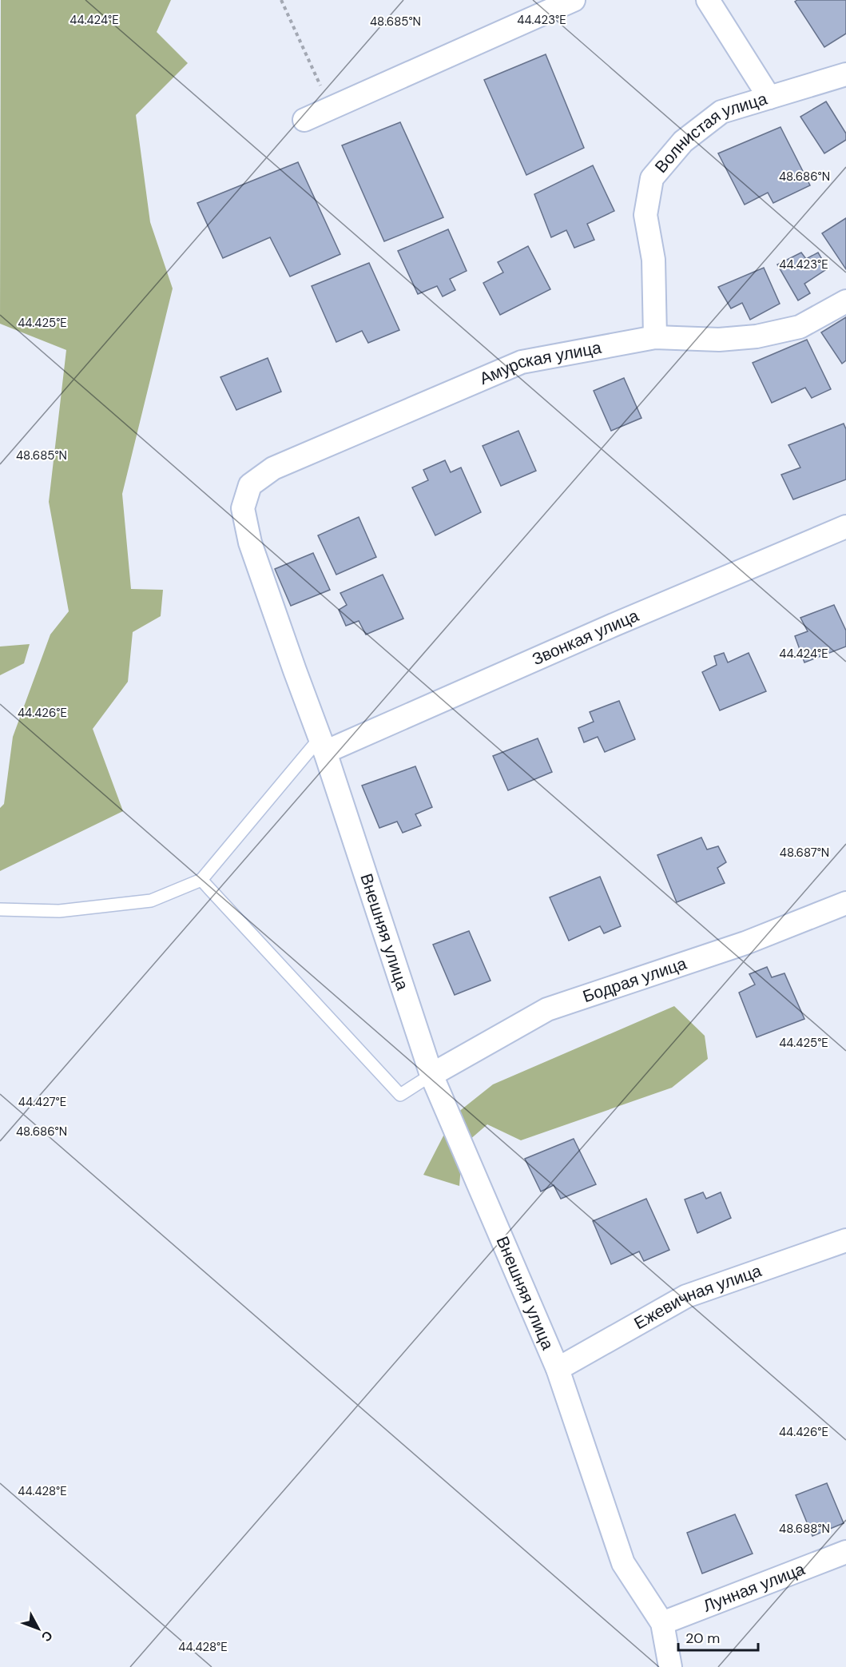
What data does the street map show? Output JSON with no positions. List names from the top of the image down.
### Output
{
  "streets": {
    "street": [
      "Волнистая улица",
      "Амурская улица",
      "Звонкая улица",
      "Внешняя улица",
      "Бодрая улица",
      "Ежевичная улица",
      "Лунная улица"
    ]
  },
  "crossings": [
    ["Волнистая улица", "Амурская улица"],
    ["Амурская улица", "Внешняя улица"],
    ["Звонкая улица", "Внешняя улица"],
    ["Внешняя улица", "Бодрая улица"],
    ["Внешняя улица", "Ежевичная улица"],
    ["Внешняя улица", "Лунная улица"]
  ],
  "scale_bar": "20 m",
  "north": "bottom right",
  "coordinates": [
    "44.424°E",
    "44.423°E",
    "48.685°N",
    "48.686°N",
    "44.425°E",
    "44.426°E",
    "48.687°N",
    "44.427°E",
    "44.428°E",
    "48.688°N"
  ]
}
